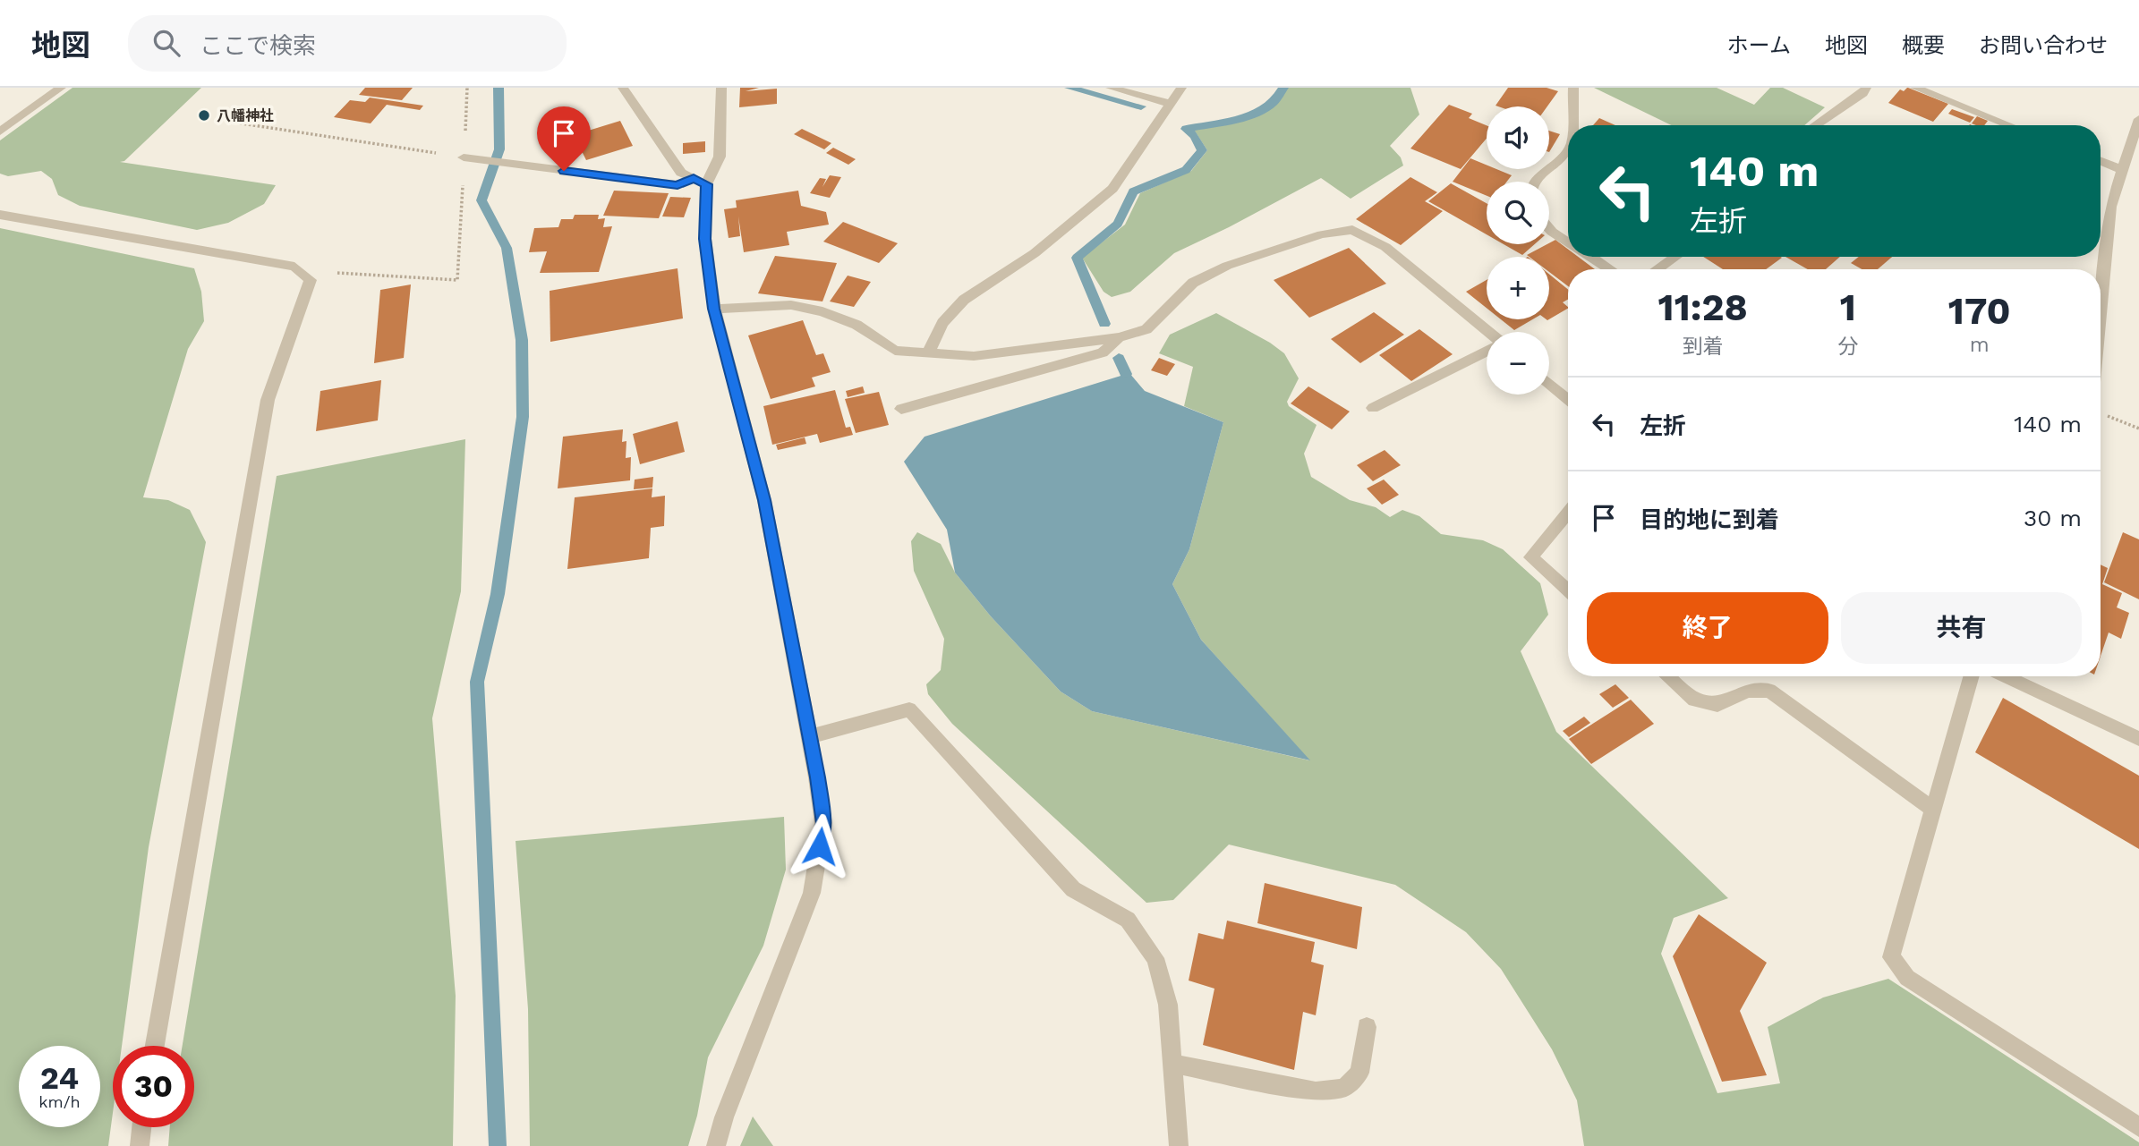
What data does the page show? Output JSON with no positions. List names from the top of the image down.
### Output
{
  "places": ["八幡神社"],
  "page": {
    "header": "地図",
    "search": "ここで検索",
    "nav": [
      "ホーム",
      "地図",
      "概要",
      "お問い合わせ"
    ],
    "map_buttons": ["+", "−"],
    "turn": ["140 m", "左折"],
    "eta": [
      "11:28",
      "到着",
      "1",
      "分",
      "170",
      "m"
    ],
    "list": [
      {
        "name": "左折",
        "value": "140 m"
      },
      {
        "name": "目的地に到着",
        "value": "30 m"
      }
    ],
    "buttons": ["終了", "共有"],
    "speed": "24 km/h",
    "limit": "30"
  }
}
